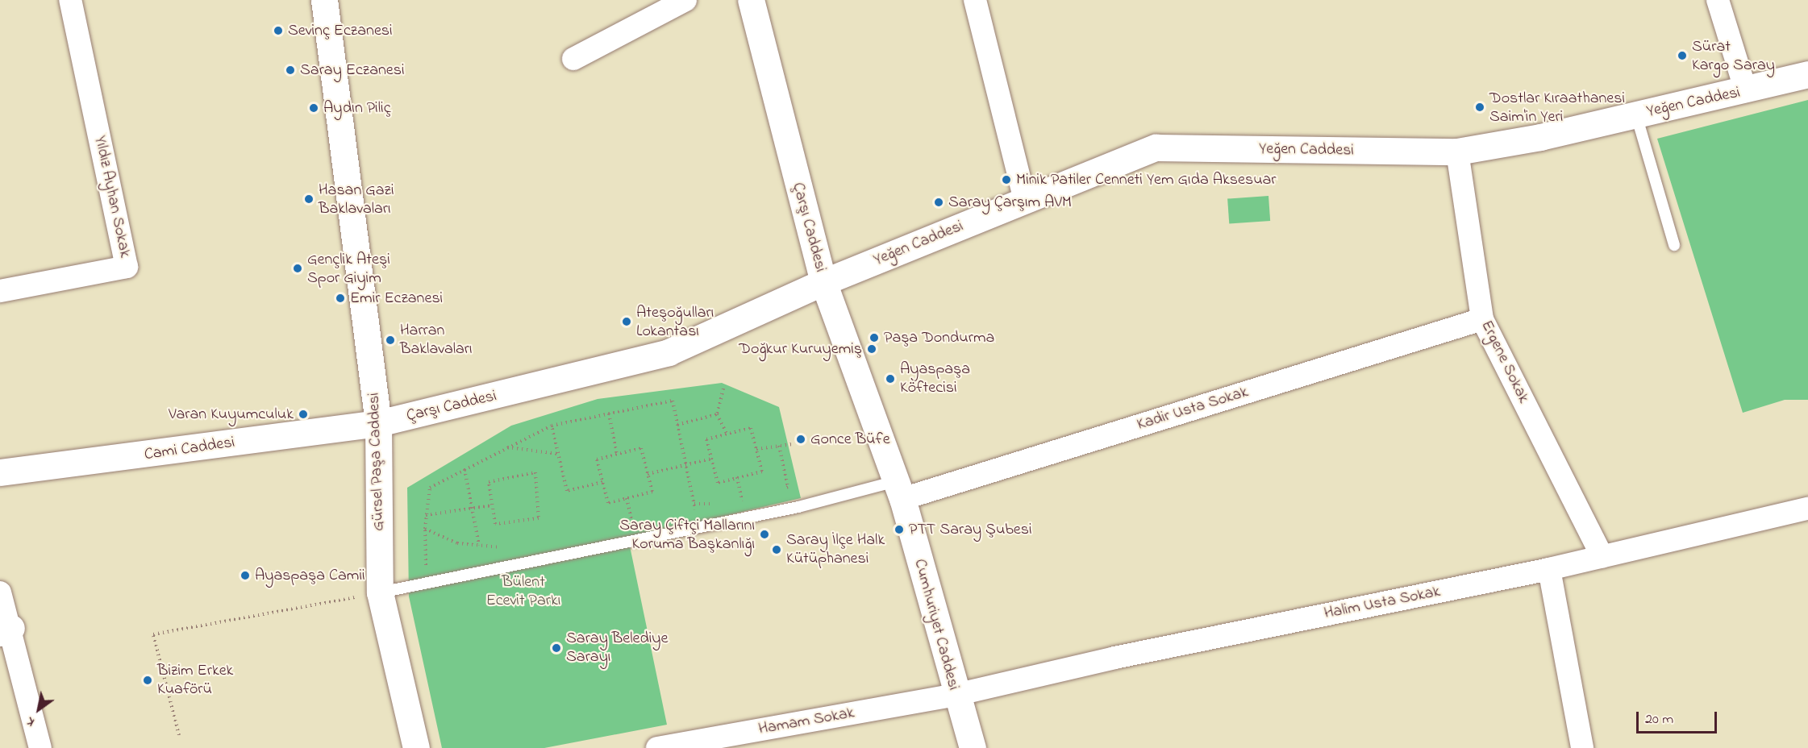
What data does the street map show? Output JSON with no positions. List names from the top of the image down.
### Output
{
  "streets": {
    "main road": [
      "Yeğen Caddesi",
      "Çarşı Caddesi",
      "Cami Caddesi",
      "Gürsel Paşa Caddesi",
      "Cumhuriyet Caddesi"
    ],
    "street": [
      "Yıldız Ayhan Sokak",
      "Ergene Sokak",
      "Kadir Usta Sokak",
      "Halim Usta Sokak",
      "Hamam Sokak"
    ]
  },
  "crossings": [
    ["Yeğen Caddesi", "Çarşı Caddesi"],
    ["Yeğen Caddesi", "Ergene Sokak"],
    ["Yeğen Caddesi", "Cumhuriyet Caddesi"],
    ["Çarşı Caddesi", "Cami Caddesi"],
    ["Çarşı Caddesi", "Gürsel Paşa Caddesi"],
    ["Çarşı Caddesi", "Cumhuriyet Caddesi"],
    ["Ergene Sokak", "Kadir Usta Sokak"],
    ["Ergene Sokak", "Halim Usta Sokak"],
    ["Kadir Usta Sokak", "Cumhuriyet Caddesi"],
    ["Cami Caddesi", "Gürsel Paşa Caddesi"],
    ["Halim Usta Sokak", "Cumhuriyet Caddesi"],
    ["Halim Usta Sokak", "Hamam Sokak"],
    ["Cumhuriyet Caddesi", "Hamam Sokak"]
  ],
  "parks": ["Bülent Ecevit Parkı"],
  "places": [
    "Sevinç Eczanesi",
    "Sürat Kargo Saray",
    "Saray Eczanesi",
    "Dostlar Kıraathanesi Saim'in Yeri",
    "Aydın Piliç",
    "Minik Patiler Cenneti Yem Gıda Aksesuar",
    "Hasan Gazi Baklavaları",
    "Saray Çarşım AVM",
    "Gençlik Ateşi Spor Giyim",
    "Emir Eczanesi",
    "Ateşoğulları Lokantası",
    "Paşa Dondurma",
    "Harran Baklavaları",
    "Doğkur Kuruyemiş",
    "Ayaspaşa Köftecisi",
    "Varan Kuyumculuk",
    "Gonce Büfe",
    "PTT Saray Şubesi",
    "Saray Çiftçi Mallarını Koruma Başkanlığı",
    "Saray İlçe Halk Kütüphanesi",
    "Ayaspaşa Camii",
    "Saray Belediye Sarayı",
    "Bizim Erkek Kuaförü"
  ],
  "scale_bar": "20 m",
  "north": "bottom left"
}
